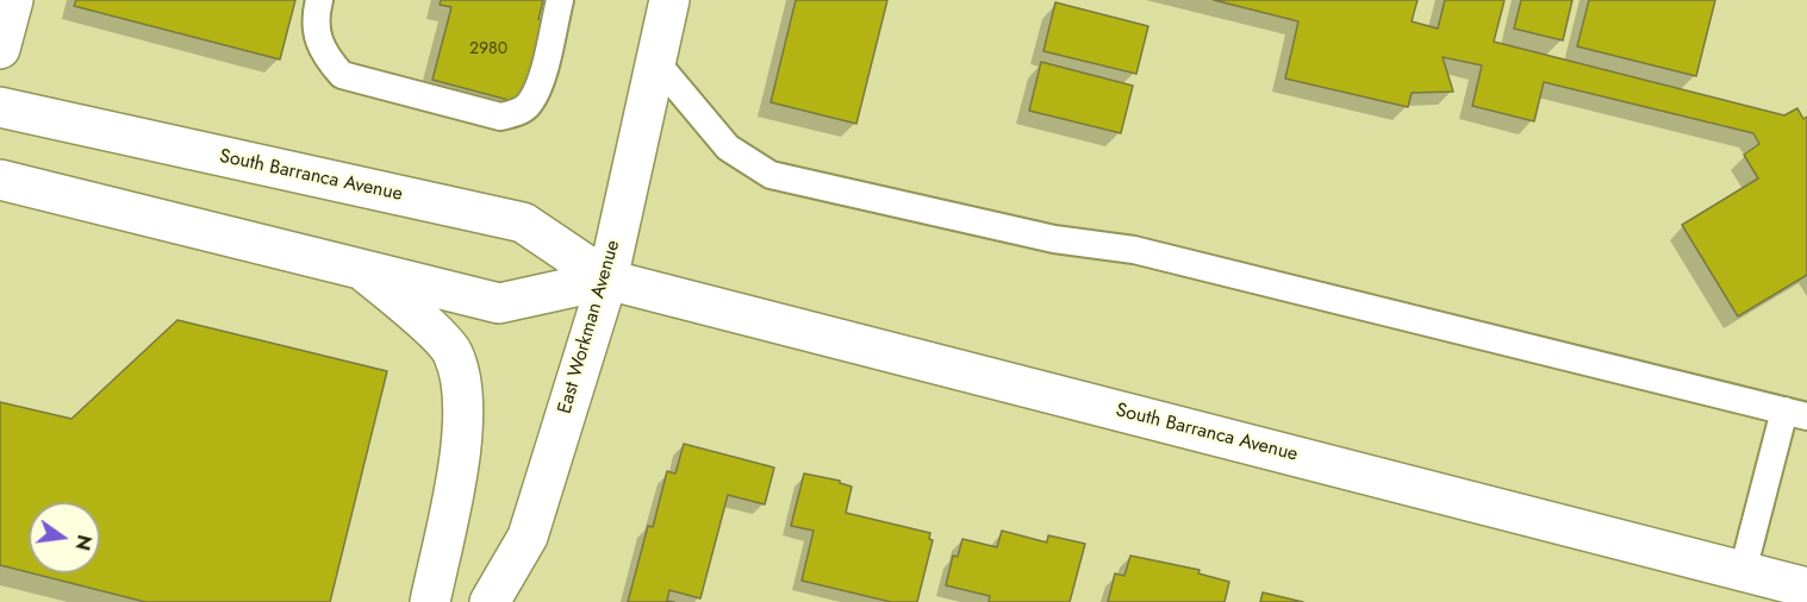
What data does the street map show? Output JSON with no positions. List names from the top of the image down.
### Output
{
  "streets": {
    "main road": ["South Barranca Avenue", "East Workman Avenue"]
  },
  "crossings": [
    ["South Barranca Avenue", "East Workman Avenue"]
  ],
  "house_numbers": ["2980"],
  "north": "right"
}
